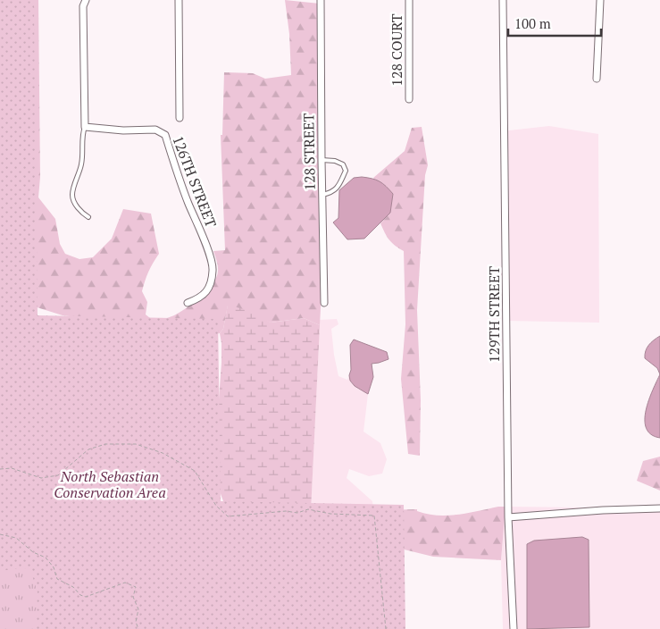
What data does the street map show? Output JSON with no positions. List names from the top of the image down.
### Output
{
  "streets": {
    "street": [
      "128 COURT",
      "128 STREET",
      "126TH STREET",
      "129TH STREET"
    ]
  },
  "parks": ["North Sebastian Conservation Area"],
  "scale_bar": "100 m"
}
